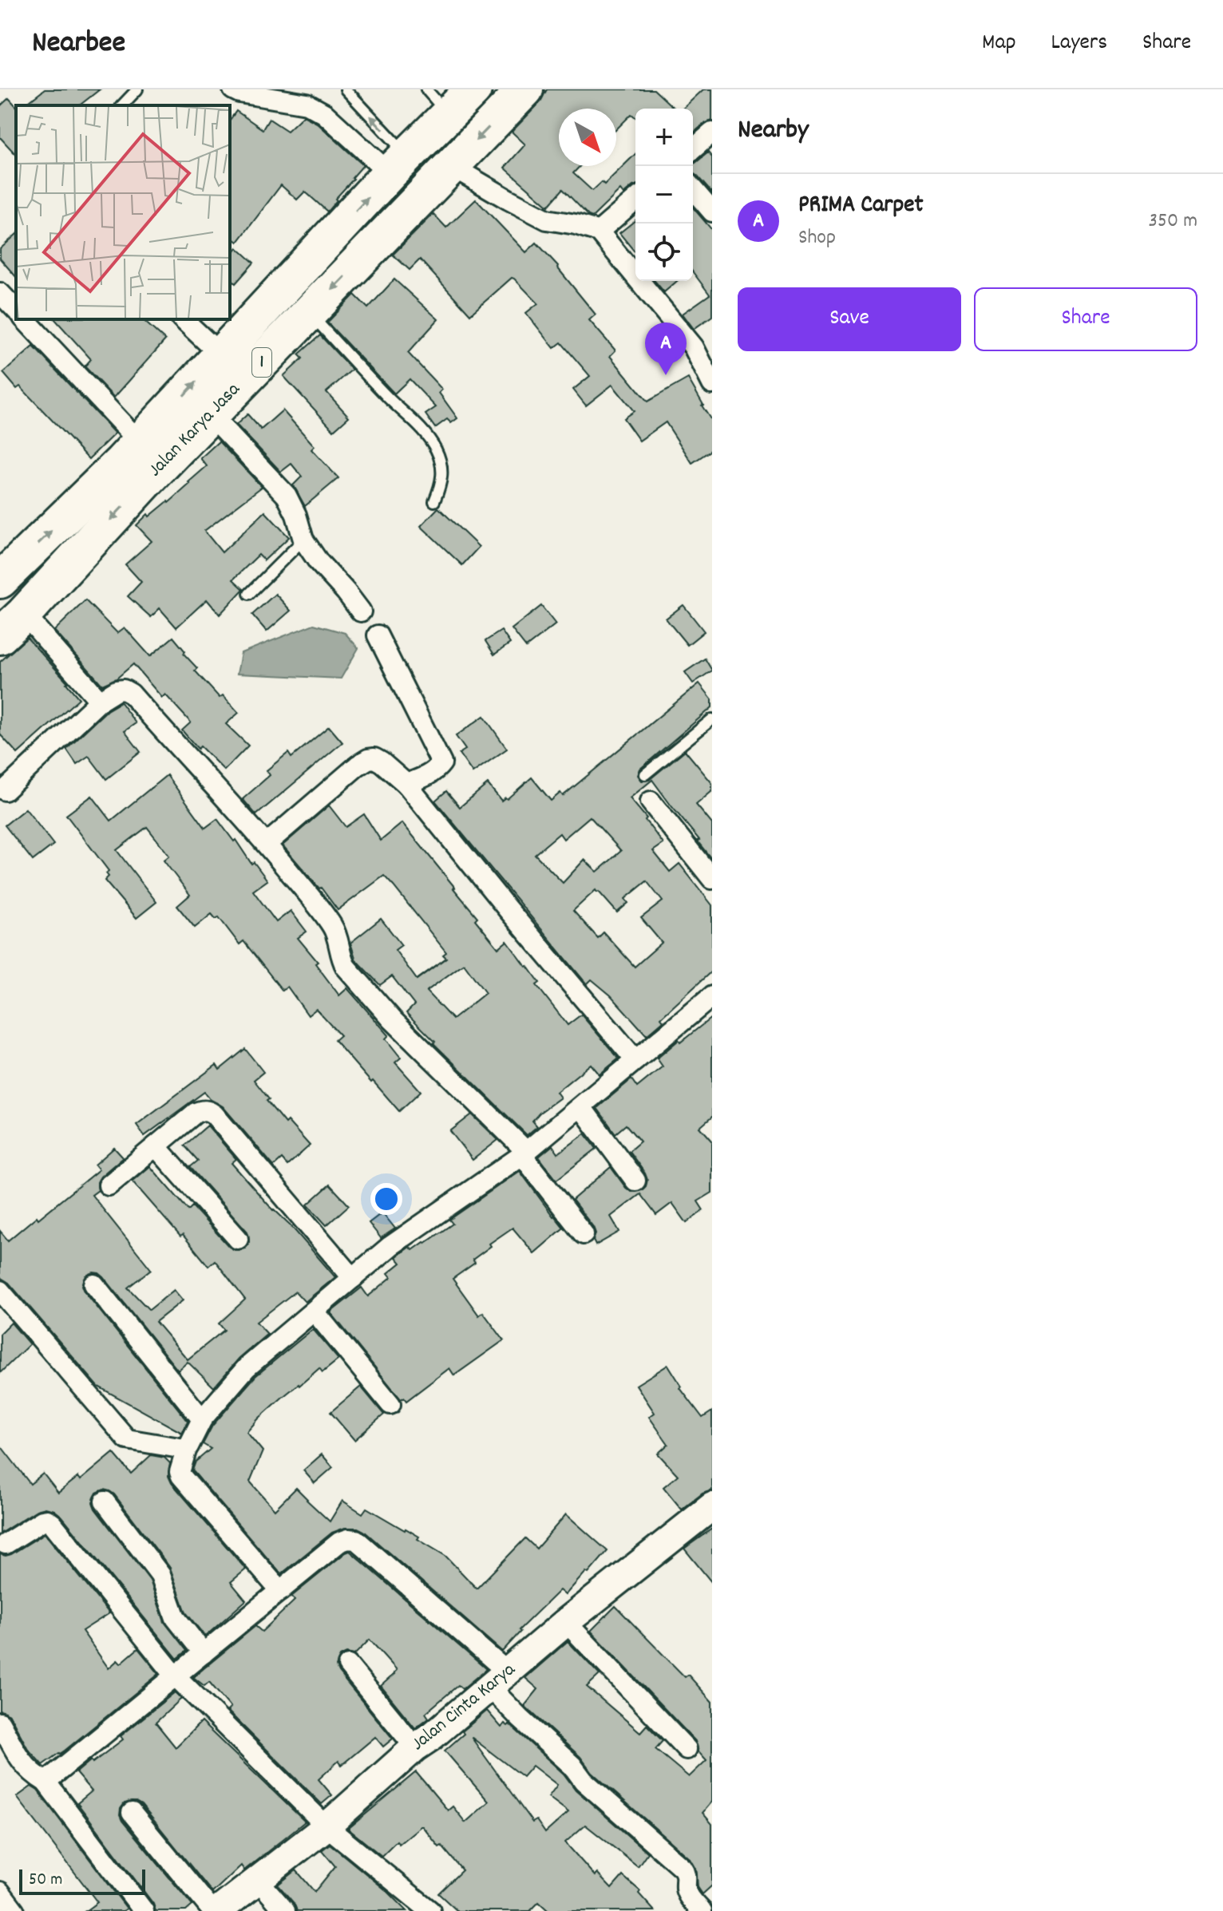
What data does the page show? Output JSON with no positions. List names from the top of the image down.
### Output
{
  "streets": {
    "highway": ["1", "Jalan Karya Jasa"],
    "street": ["Jalan Cinta Karya"]
  },
  "scale_bar": "50 m",
  "north": "bottom right",
  "page": {
    "header": "Nearbee",
    "nav": ["Map", "Layers", "Share"],
    "heading": "Nearby",
    "map_buttons": ["+", "−"],
    "list": [
      {
        "mark": "A",
        "name": "PRIMA Carpet",
        "note": "Shop",
        "value": "350 m"
      }
    ],
    "buttons": ["Save", "Share"],
    "pins": "A",
    "scale": "50 m"
  }
}
